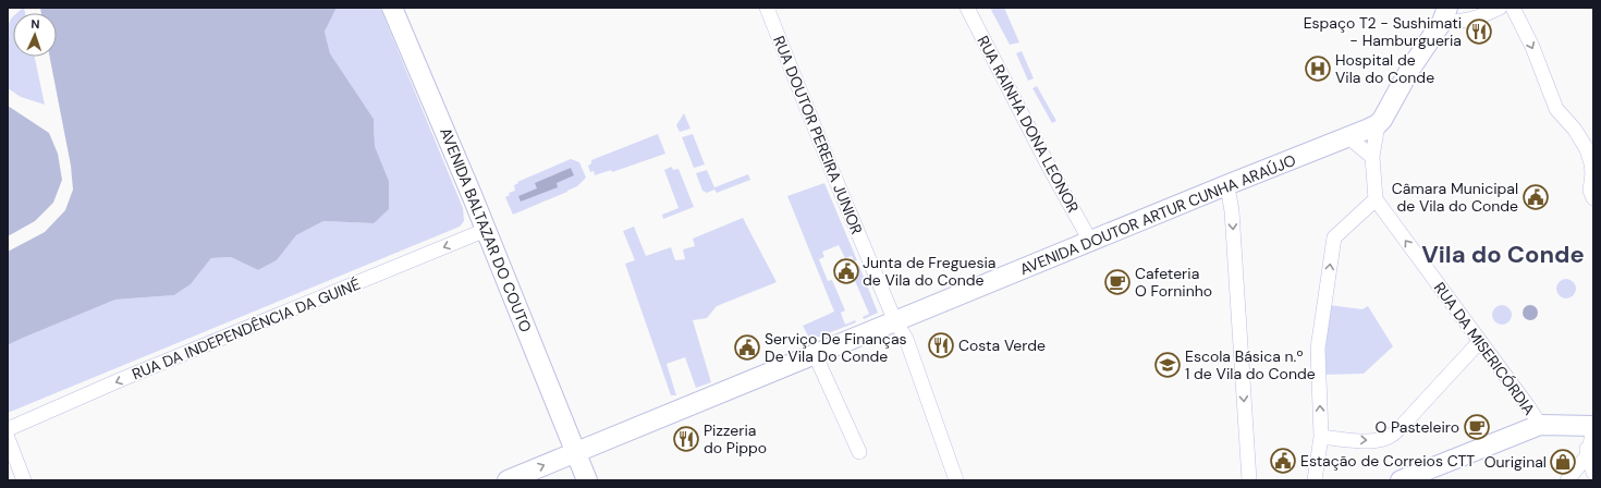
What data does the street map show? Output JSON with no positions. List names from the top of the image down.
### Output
{
  "streets": {
    "street": [
      "RUA RAINHA DONA LEONOR",
      "RUA DOUTOR PEREIRA JUNIOR",
      "AVENIDA DOUTOR ARTUR CUNHA ARAÚJO",
      "AVENIDA BALTAZAR DO COUTO",
      "RUA DA INDEPENDÊNCIA DA GUINÉ",
      "RUA DA MISERICÓRDIA"
    ]
  },
  "crossings": [
    ["RUA RAINHA DONA LEONOR", "AVENIDA DOUTOR ARTUR CUNHA ARAÚJO"],
    ["RUA DOUTOR PEREIRA JUNIOR", "AVENIDA DOUTOR ARTUR CUNHA ARAÚJO"],
    ["AVENIDA DOUTOR ARTUR CUNHA ARAÚJO", "AVENIDA BALTAZAR DO COUTO"],
    ["AVENIDA BALTAZAR DO COUTO", "RUA DA INDEPENDÊNCIA DA GUINÉ"]
  ],
  "one_way": ["RUA DA INDEPENDÊNCIA DA GUINÉ", "RUA DA MISERICÓRDIA"],
  "districts": ["Vila do Conde"],
  "places": {
    "restaurant": ["Espaço T2 - Sushimati - Hamburgueria", "Costa Verde", "Pizzeria do Pippo"],
    "hospital": ["Hospital de Vila do Conde"],
    "public building": [
      "Câmara Municipal de Vila do Conde",
      "Junta de Freguesia de Vila do Conde",
      "Serviço De Finanças De Vila Do Conde",
      "Estação de Correios CTT"
    ],
    "cafe": ["Cafeteria O Forninho", "O Pasteleiro"],
    "school or university": ["Escola Básica n.º 1 de Vila do Conde"],
    "shop": ["Ouriginal"]
  },
  "north": "top"
}
